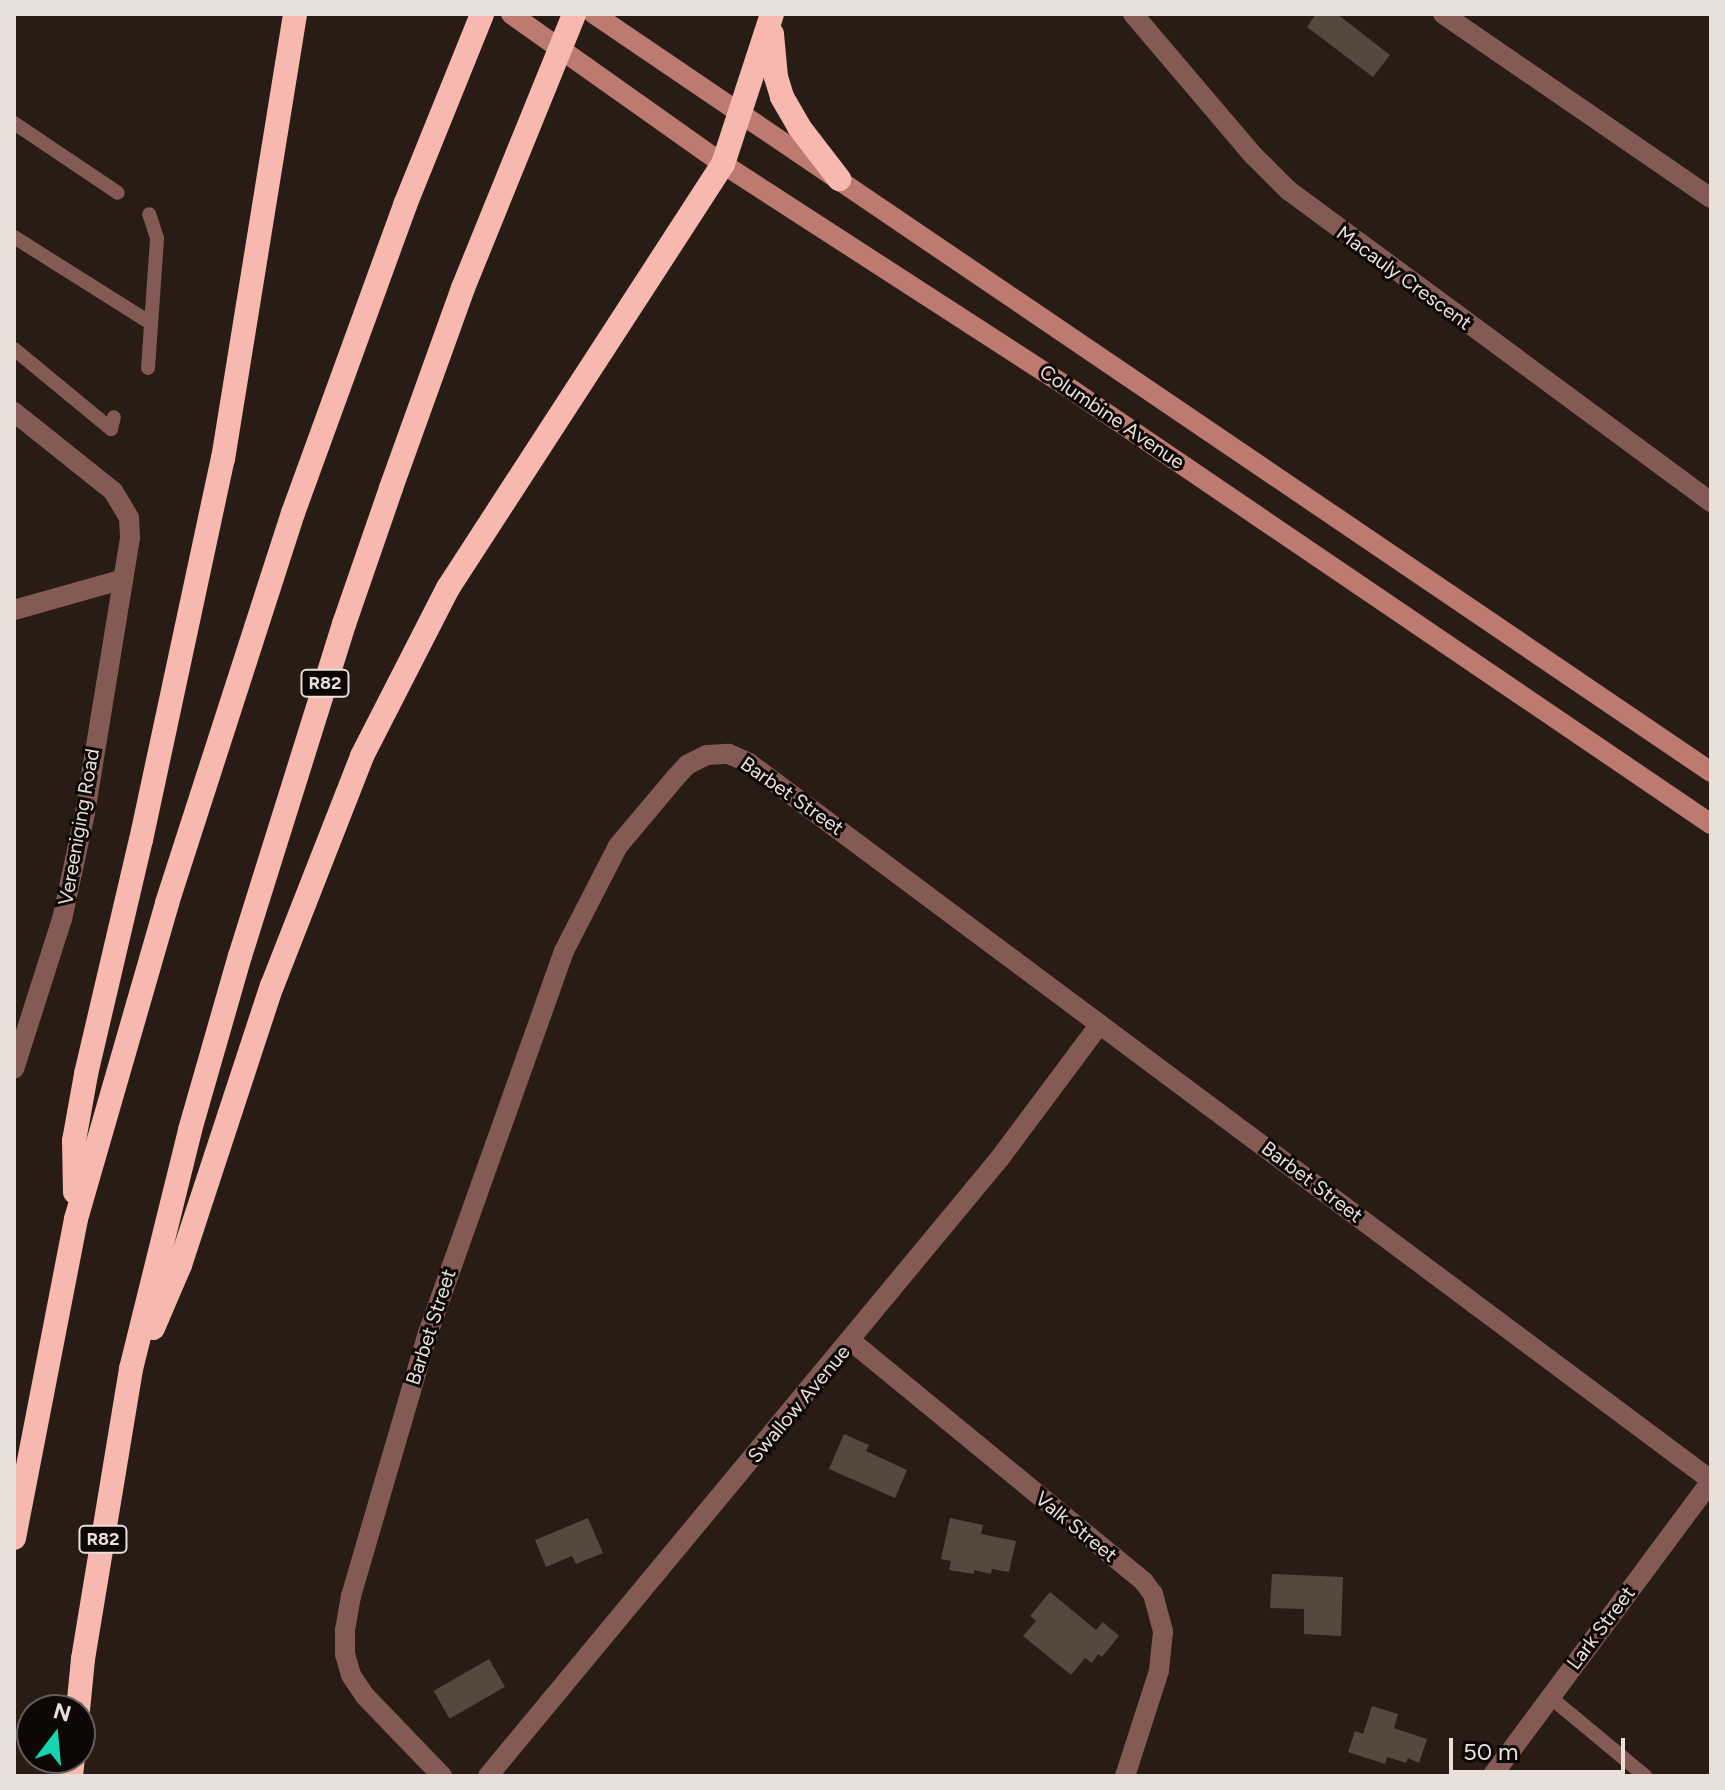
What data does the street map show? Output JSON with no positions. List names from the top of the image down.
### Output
{
  "streets": {
    "highway": ["R82"],
    "main road": ["Columbine Avenue"],
    "street": [
      "Macauly Crescent",
      "Barbet Street",
      "Vereeniging Road",
      "Swallow Avenue",
      "Valk Street",
      "Lark Street"
    ]
  },
  "crossings": [
    ["Barbet Street", "Swallow Avenue"],
    ["Barbet Street", "Lark Street"],
    ["Swallow Avenue", "Valk Street"]
  ],
  "scale_bar": "50 m",
  "north": "top"
}
